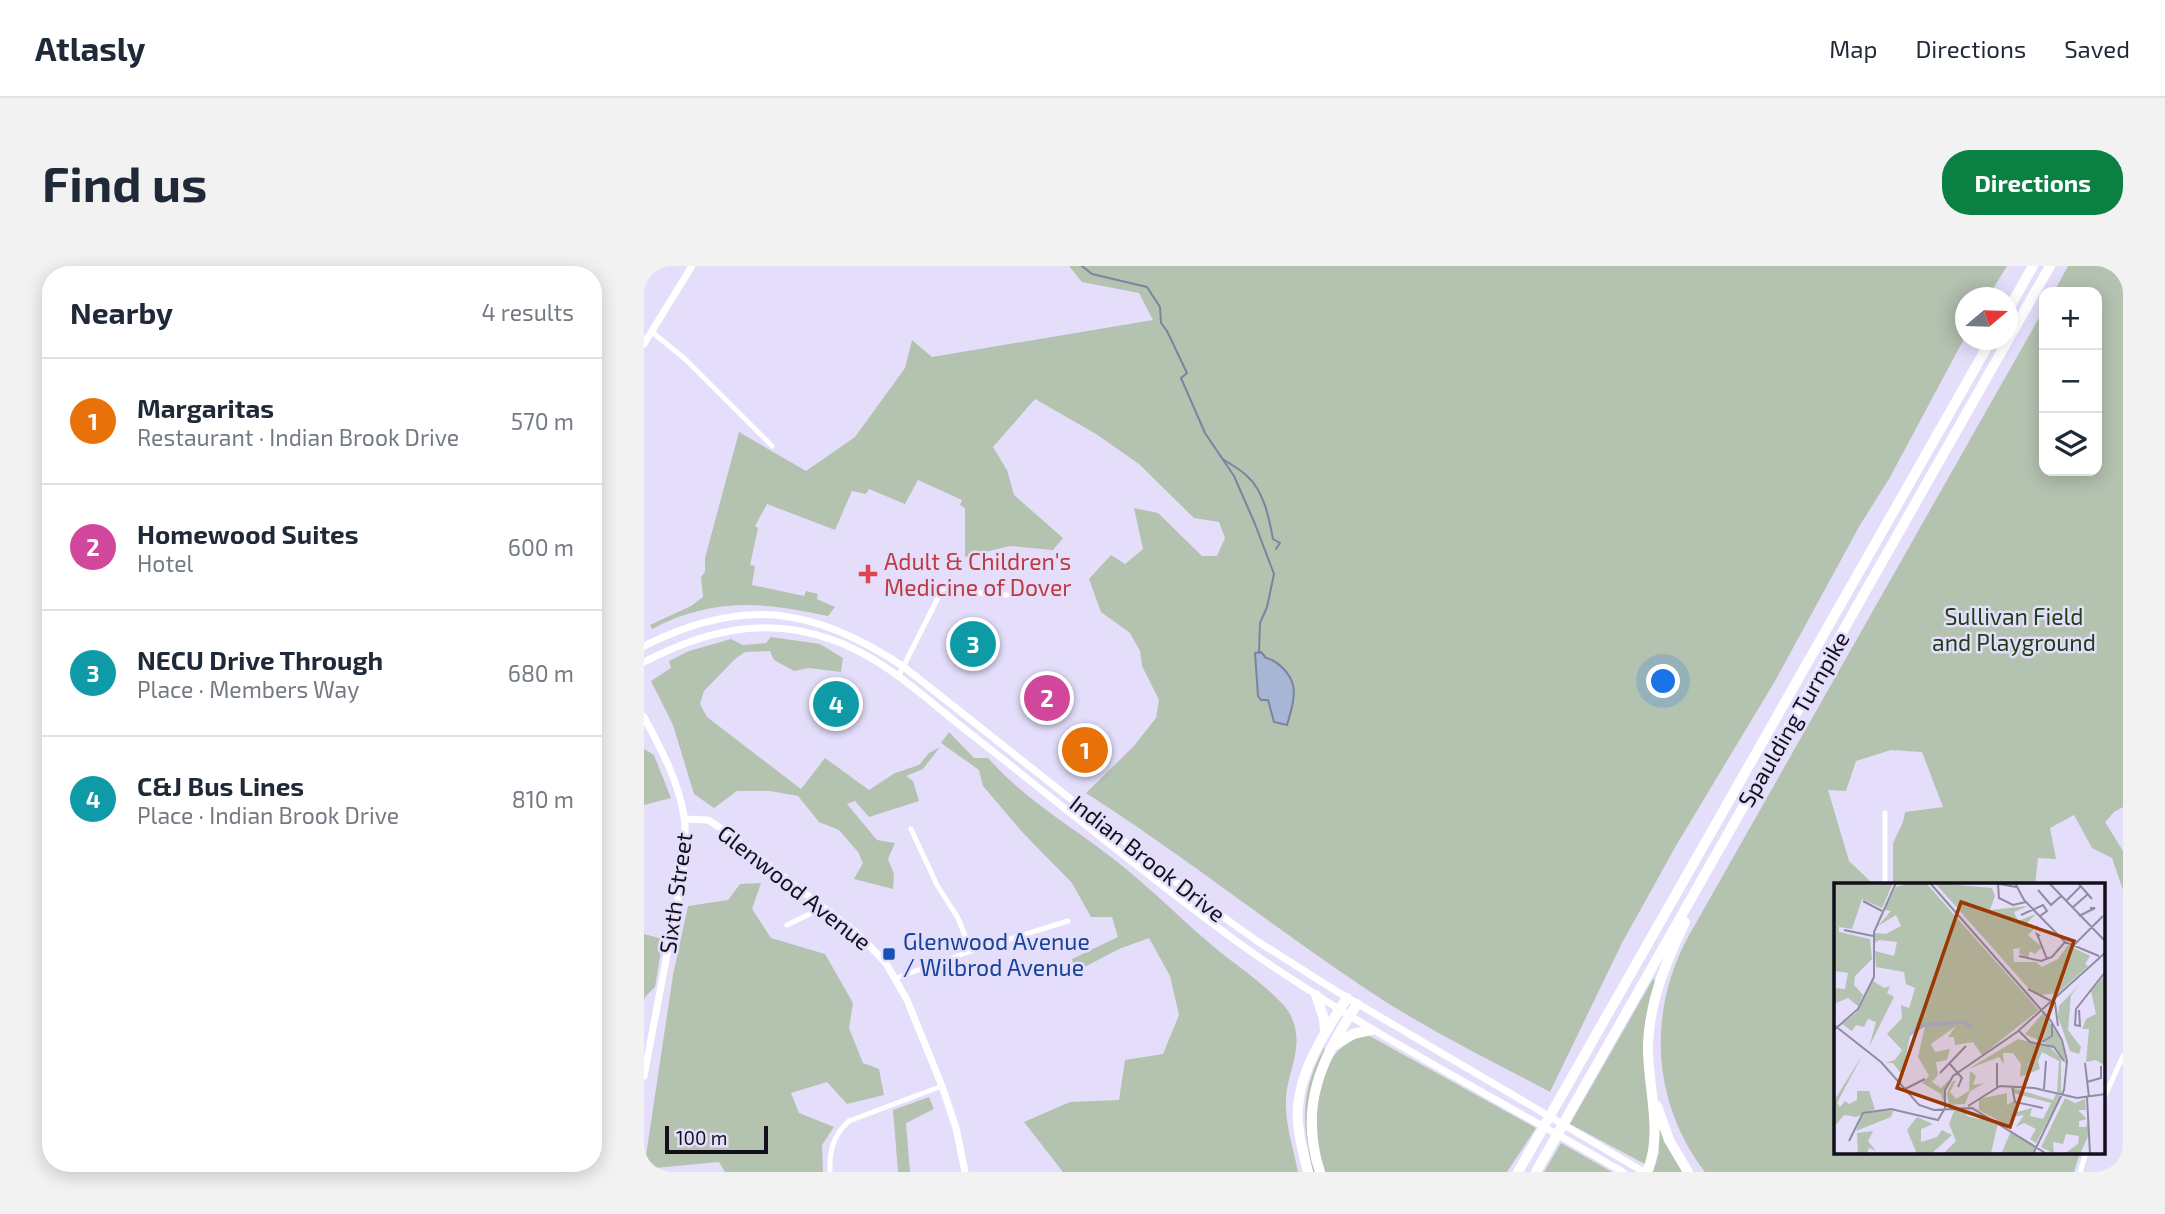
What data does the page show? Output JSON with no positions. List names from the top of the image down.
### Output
{
  "streets": {
    "highway": ["Spaulding Turnpike"],
    "main road": ["Indian Brook Drive", "Glenwood Avenue", "Sixth Street"]
  },
  "crossings": [
    ["Glenwood Avenue", "Sixth Street"]
  ],
  "parks": ["Sullivan Field and Playground"],
  "places": {
    "health": ["Adult & Children's Medicine of Dover"],
    "transit": ["Glenwood Avenue / Wilbrod Avenue"]
  },
  "scale_bar": "100 m",
  "north": "right",
  "page": {
    "header": "Atlasly",
    "nav": ["Map", "Directions", "Saved"],
    "buttons": "Directions",
    "title": "Find us",
    "heading": ["Nearby", "4 results"],
    "map_buttons": ["+", "−"],
    "list": [
      {
        "mark": "1",
        "name": "Margaritas",
        "note": "Restaurant · Indian Brook Drive",
        "value": "570 m"
      },
      {
        "mark": "2",
        "name": "Homewood Suites",
        "note": "Hotel",
        "value": "600 m"
      },
      {
        "mark": "3",
        "name": "NECU Drive Through",
        "note": "Place · Members Way",
        "value": "680 m"
      },
      {
        "mark": "4",
        "name": "C&J Bus Lines",
        "note": "Place · Indian Brook Drive",
        "value": "810 m"
      }
    ],
    "pins": [
      "3",
      "2",
      "4",
      "1"
    ],
    "scale": "100 m"
  }
}
